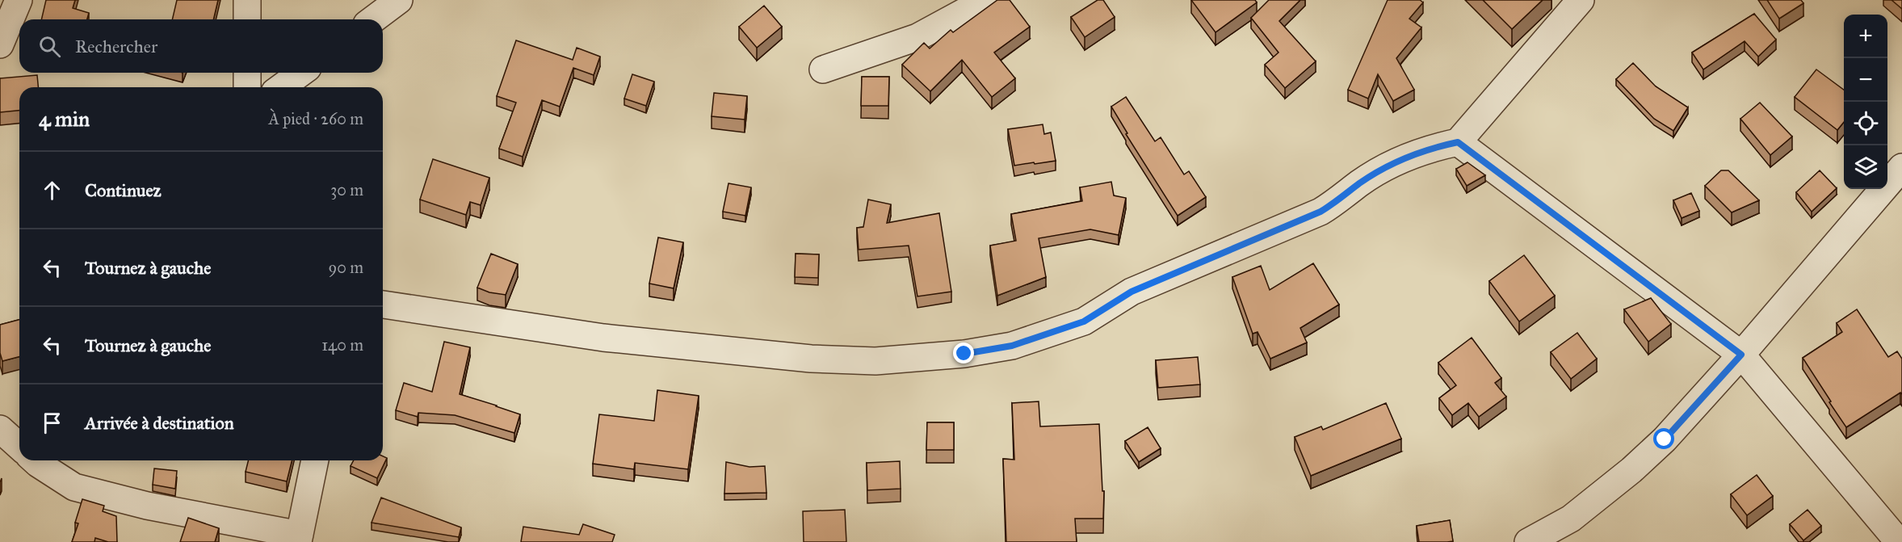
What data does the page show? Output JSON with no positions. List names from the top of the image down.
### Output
{
  "page": {
    "map_buttons": ["+", "−"],
    "search": "Rechercher",
    "heading": ["4 min", "À pied · 260 m"],
    "list": [
      ["Continuez", "30 m"],
      ["Tournez à gauche", "90 m"],
      ["Tournez à gauche", "140 m"],
      "Arrivée à destination"
    ]
  }
}
